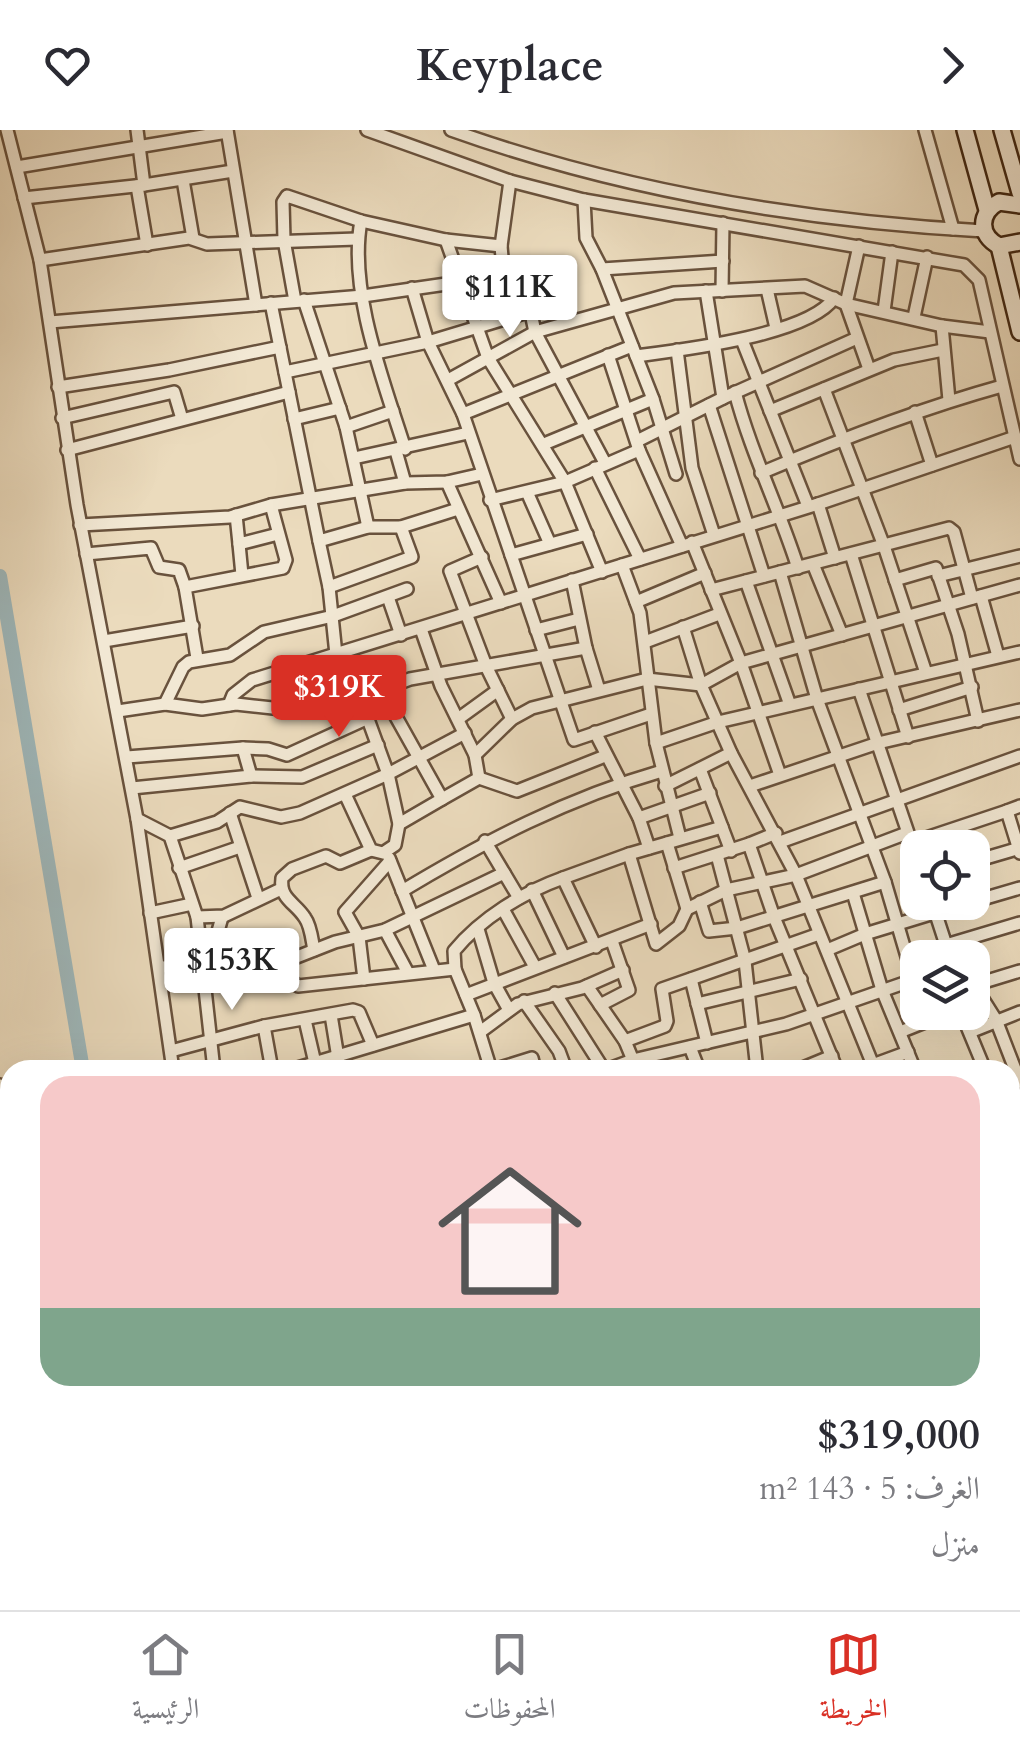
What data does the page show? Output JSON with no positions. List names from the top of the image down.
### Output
{
  "page": {
    "header": "Keyplace",
    "price": ["$111K", "$319K", "$153K"],
    "list": [
      {
        "name": "$319,000",
        "note": "الغرف: 5 · 143 m² · منزل"
      }
    ],
    "tabs": ["الخريطة", "المحفوظات", "الرئيسية"]
  }
}
